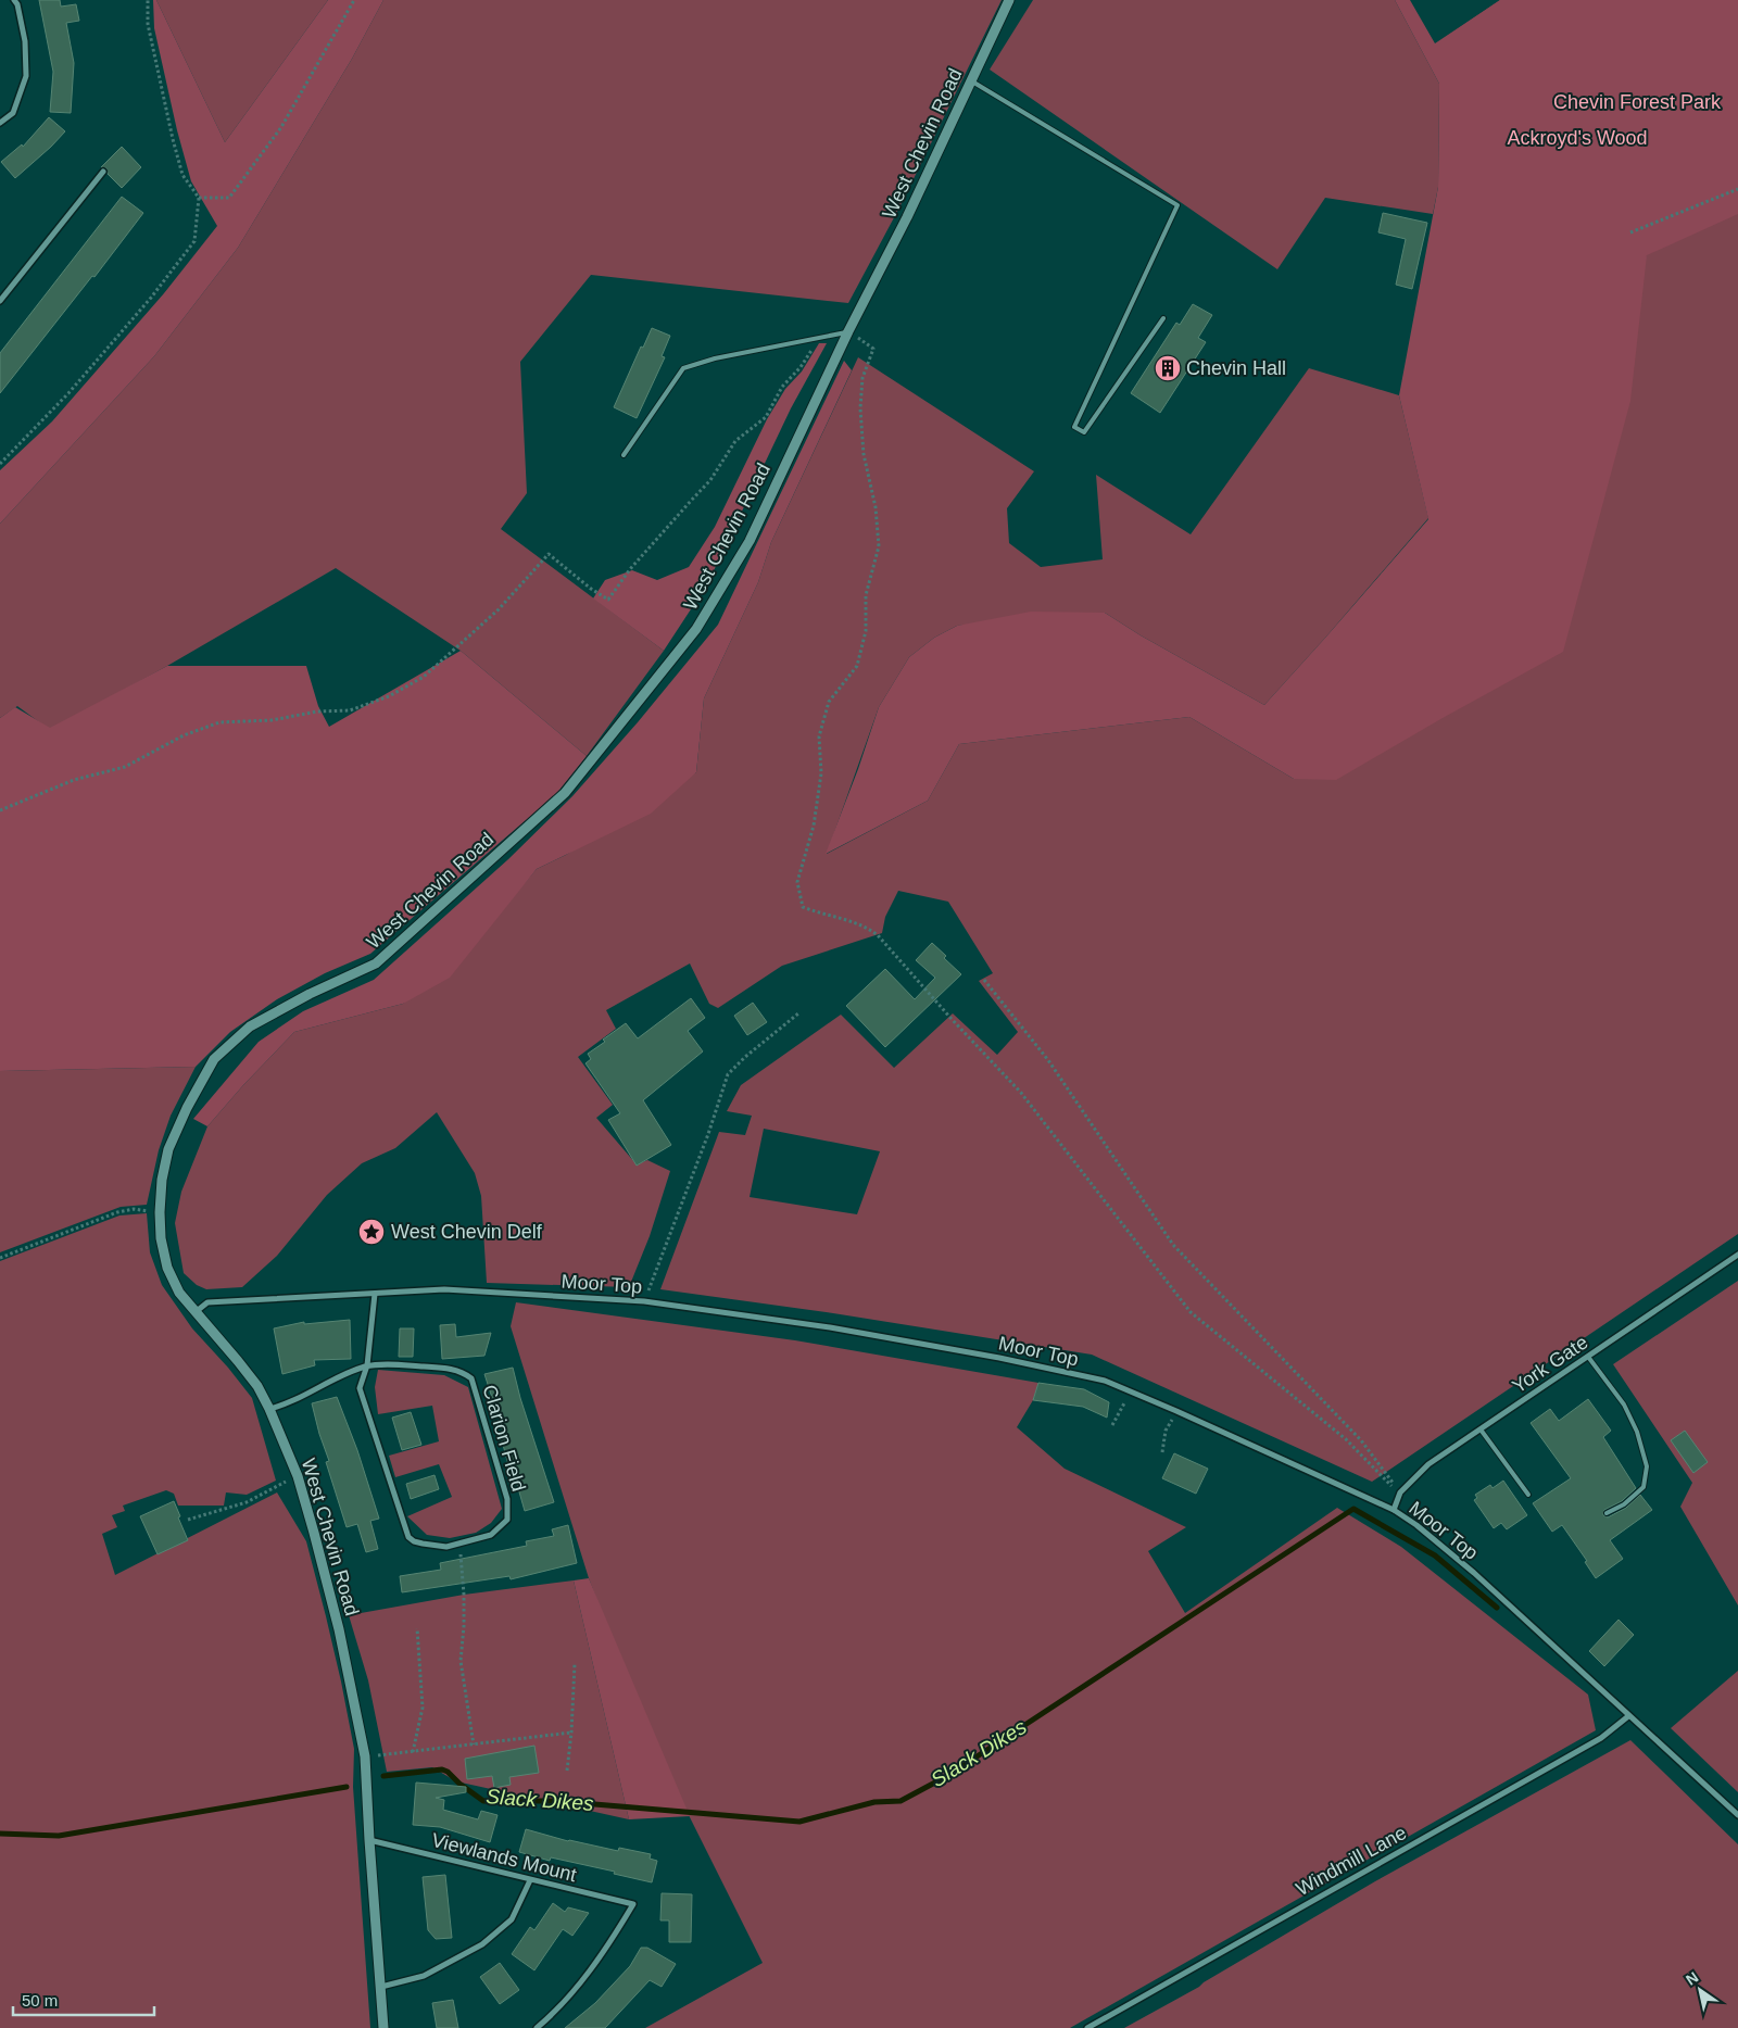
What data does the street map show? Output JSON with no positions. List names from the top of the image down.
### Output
{
  "streets": {
    "street": [
      "West Chevin Road",
      "Moor Top",
      "York Gate",
      "Clarion Field",
      "Viewlands Mount",
      "Windmill Lane"
    ]
  },
  "crossings": [
    ["West Chevin Road", "Moor Top"],
    ["West Chevin Road", "Clarion Field"],
    ["West Chevin Road", "Viewlands Mount"],
    ["Moor Top", "York Gate"],
    ["Moor Top", "Windmill Lane"]
  ],
  "water": ["Slack Dikes"],
  "parks": ["Chevin Forest Park", "Ackroyd's Wood"],
  "places": {
    "building": ["Chevin Hall"],
    "place": ["West Chevin Delf"]
  },
  "scale_bar": "50 m",
  "north": "top left"
}
